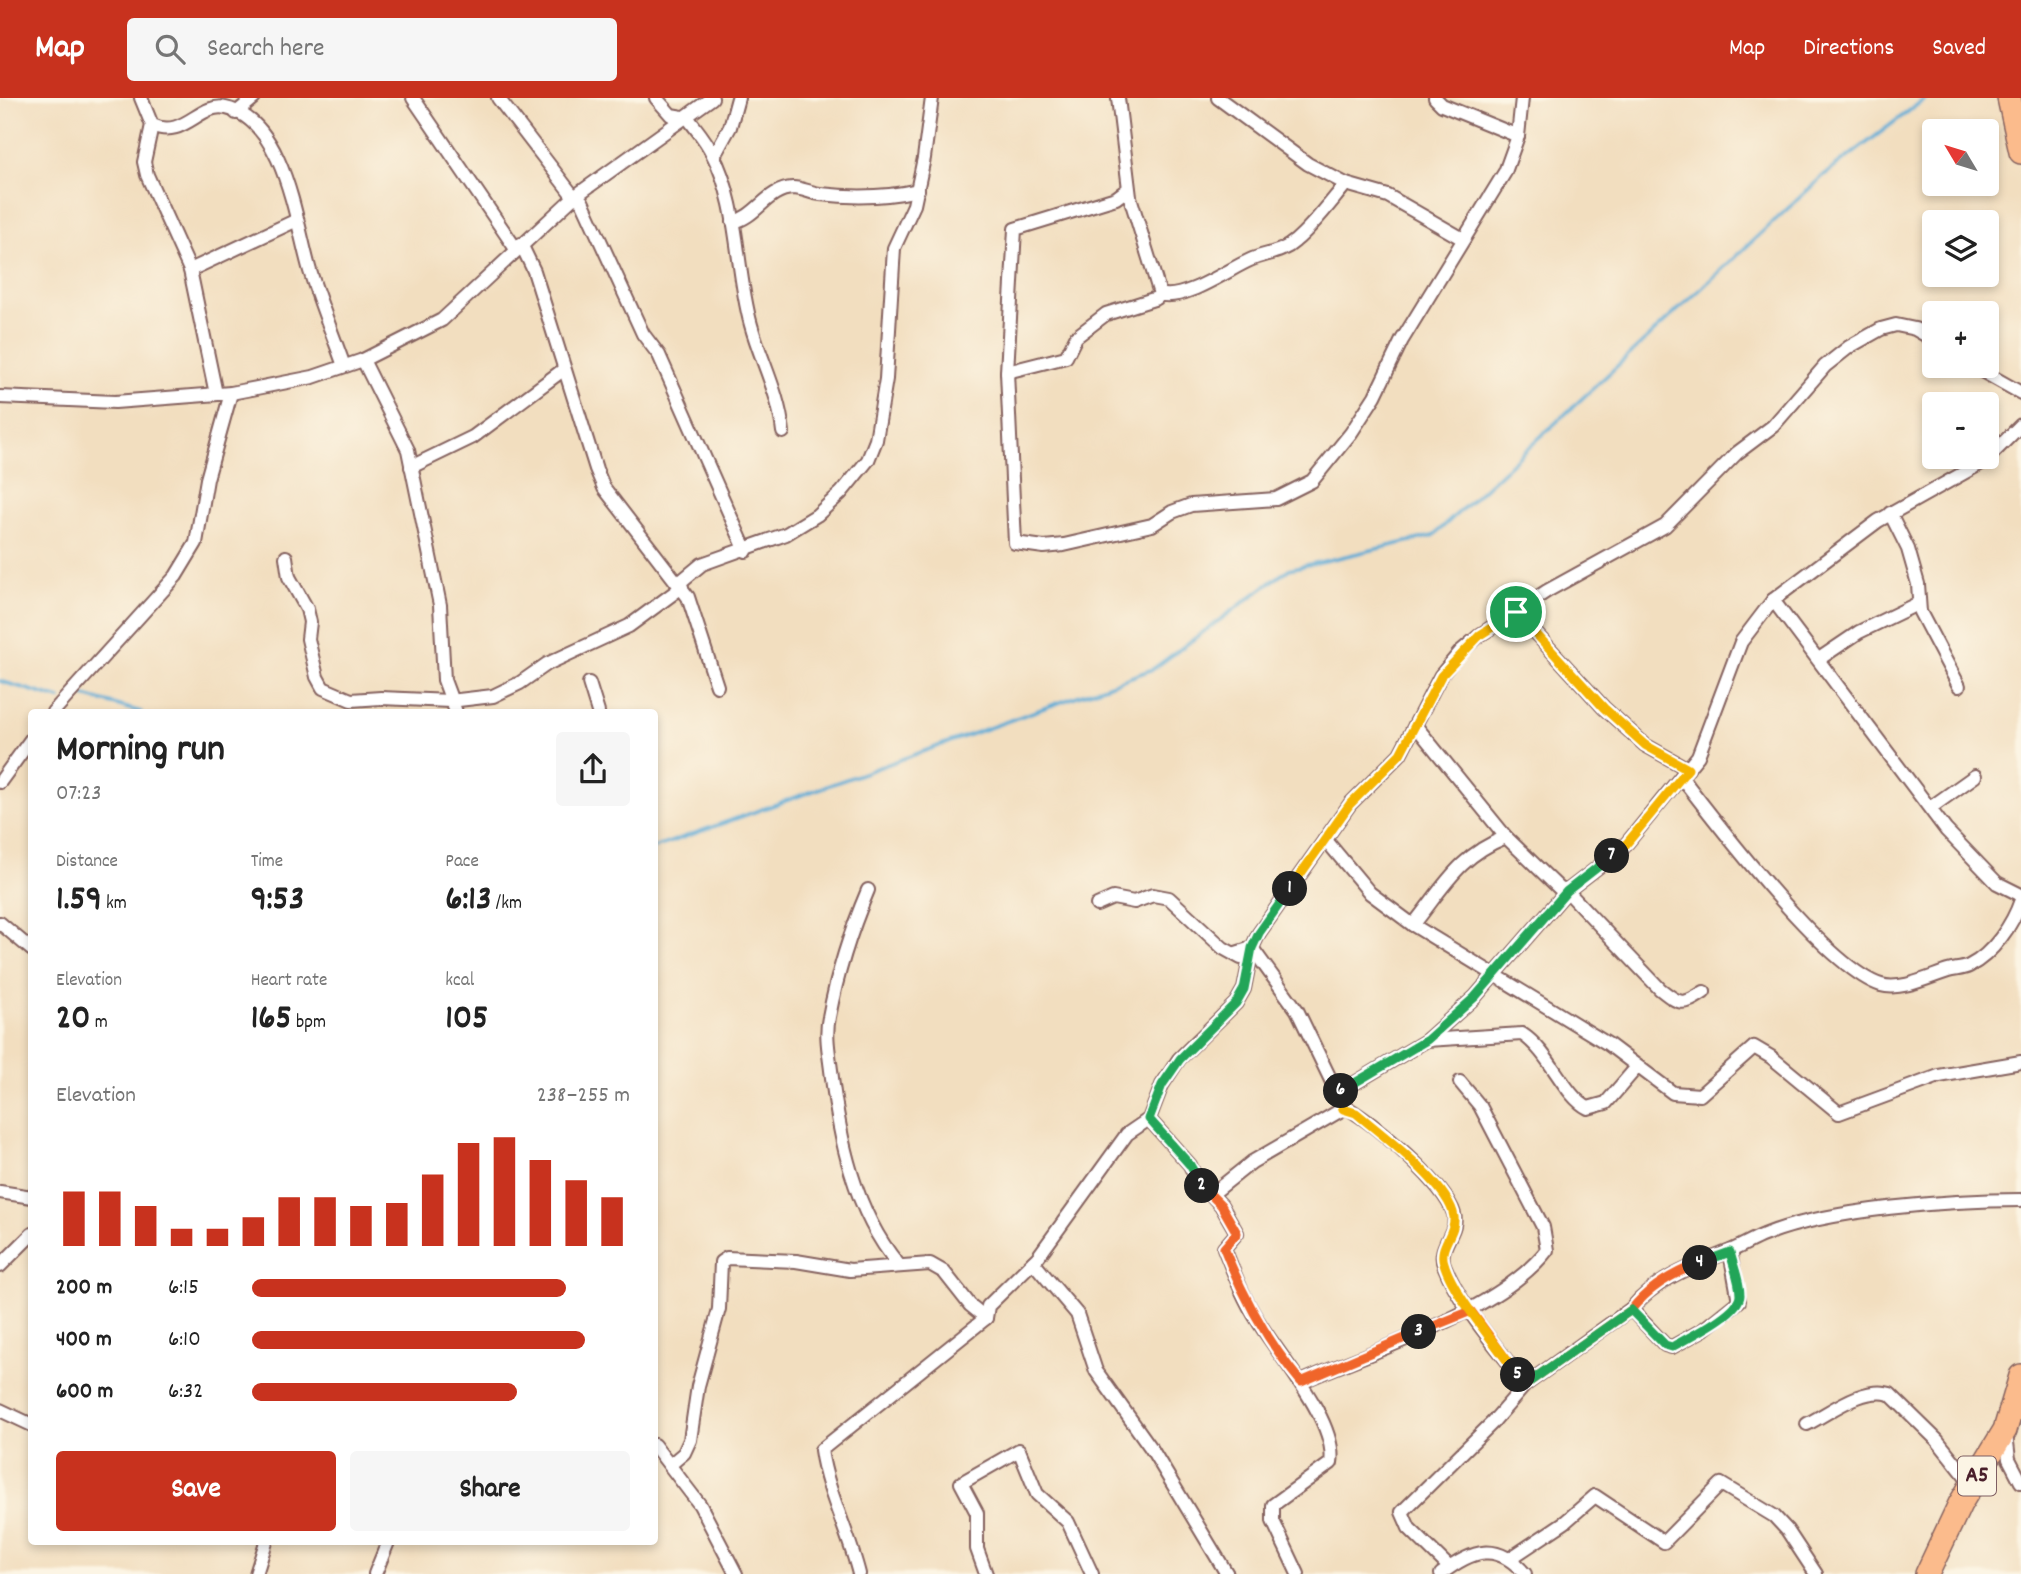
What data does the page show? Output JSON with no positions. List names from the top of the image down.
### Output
{
  "streets": {
    "highway": ["A5"]
  },
  "north": "top left",
  "page": {
    "header": "Map",
    "search": "Search here",
    "nav": ["Map", "Directions", "Saved"],
    "map_buttons": ["+", "−"],
    "heading": ["Morning run", "07:23"],
    "stats": [
      ["Distance", "1.59 km"],
      ["Time", "9:53"],
      ["Pace", "6:13 /km"],
      ["Elevation", "20 m"],
      ["Heart rate", "165 bpm"],
      ["kcal", "105"]
    ],
    "pins": [
      "7",
      "1",
      "6",
      "2",
      "4",
      "3",
      "5"
    ],
    "chart": ["Elevation", "238–255 m"],
    "list": [
      {
        "name": "200 m",
        "note": "6:15"
      },
      {
        "name": "400 m",
        "note": "6:10"
      },
      {
        "name": "600 m",
        "note": "6:32"
      }
    ],
    "buttons": ["Save", "Share"]
  }
}
